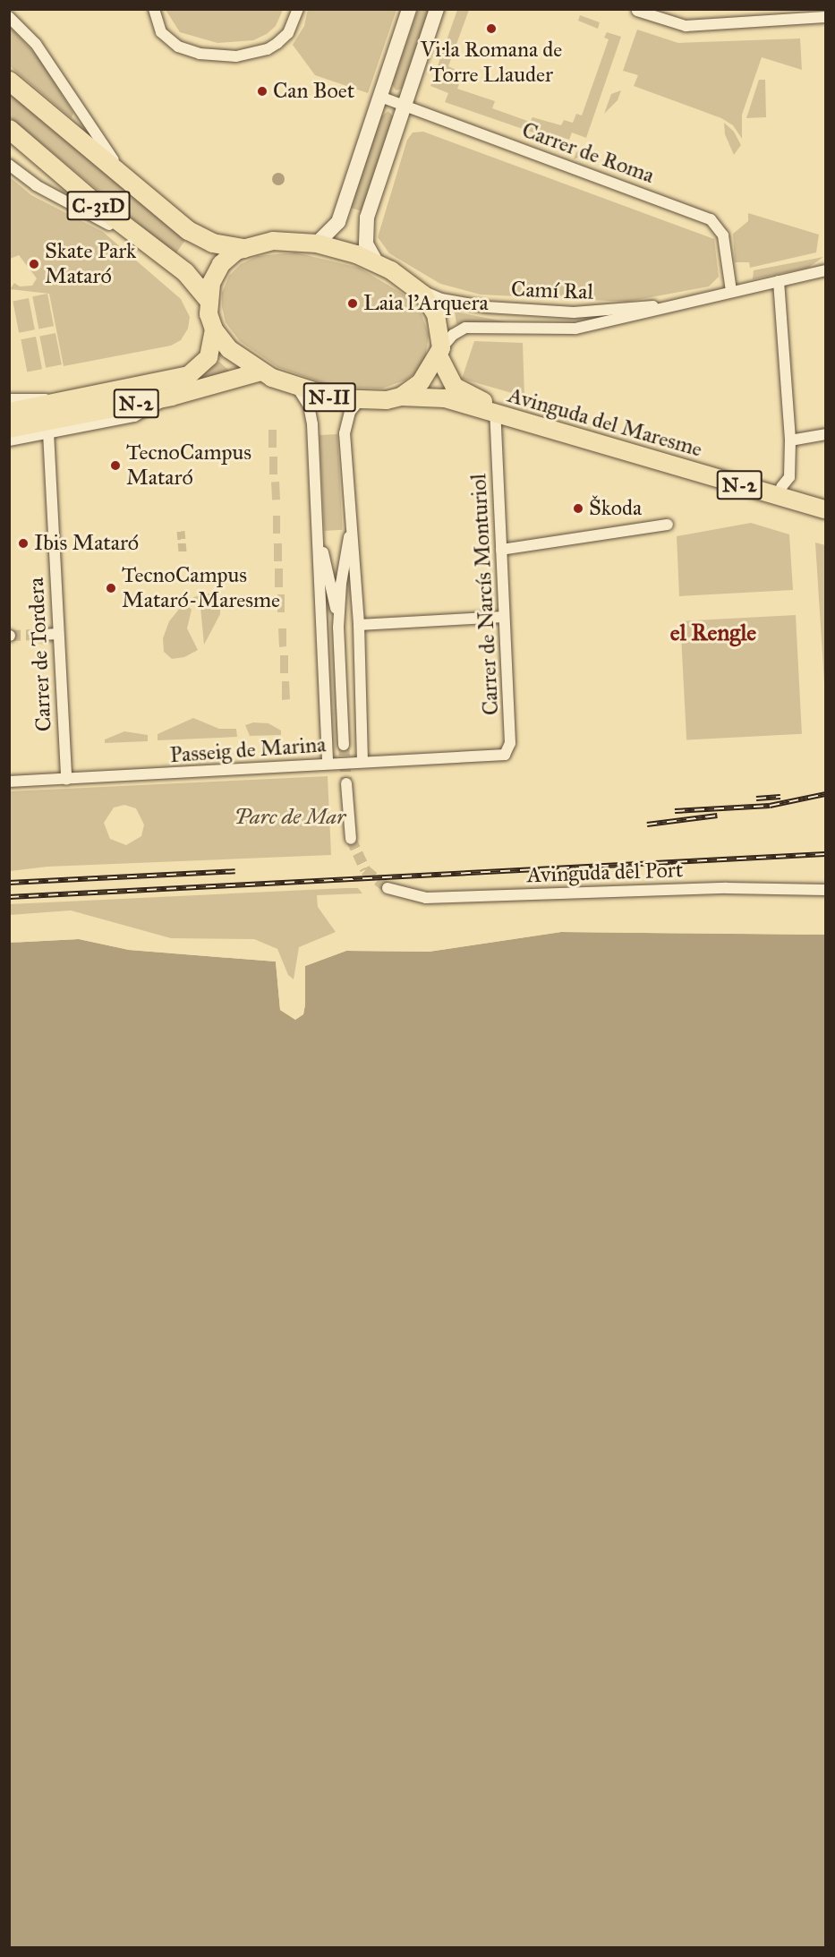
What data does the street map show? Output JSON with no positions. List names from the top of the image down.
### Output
{
  "streets": {
    "highway": ["C-31D"],
    "main road": ["N-II", "N-2", "Avinguda del Maresme"],
    "street": [
      "Carrer de Roma",
      "Camí Ral",
      "Carrer de Narcís Monturiol",
      "Carrer de Tordera",
      "Passeig de Marina",
      "Avinguda del Port"
    ]
  },
  "crossings": [
    ["Carrer de Roma", "Camí Ral"],
    ["Camí Ral", "Avinguda del Maresme"],
    ["N-II", "N-2"],
    ["N-II", "Avinguda del Maresme"],
    ["Avinguda del Maresme", "Carrer de Narcís Monturiol"],
    ["Carrer de Narcís Monturiol", "Passeig de Marina"],
    ["Carrer de Tordera", "Passeig de Marina"]
  ],
  "districts": ["el Rengle"],
  "parks": ["Parc de Mar"],
  "places": [
    "Vi·la Romana de Torre Llauder",
    "Can Boet",
    "Skate Park Mataró",
    "Laia l'Arquera",
    "TecnoCampus Mataró",
    "Škoda",
    "Ibis Mataró",
    "TecnoCampus Mataró-Maresme"
  ]
}
